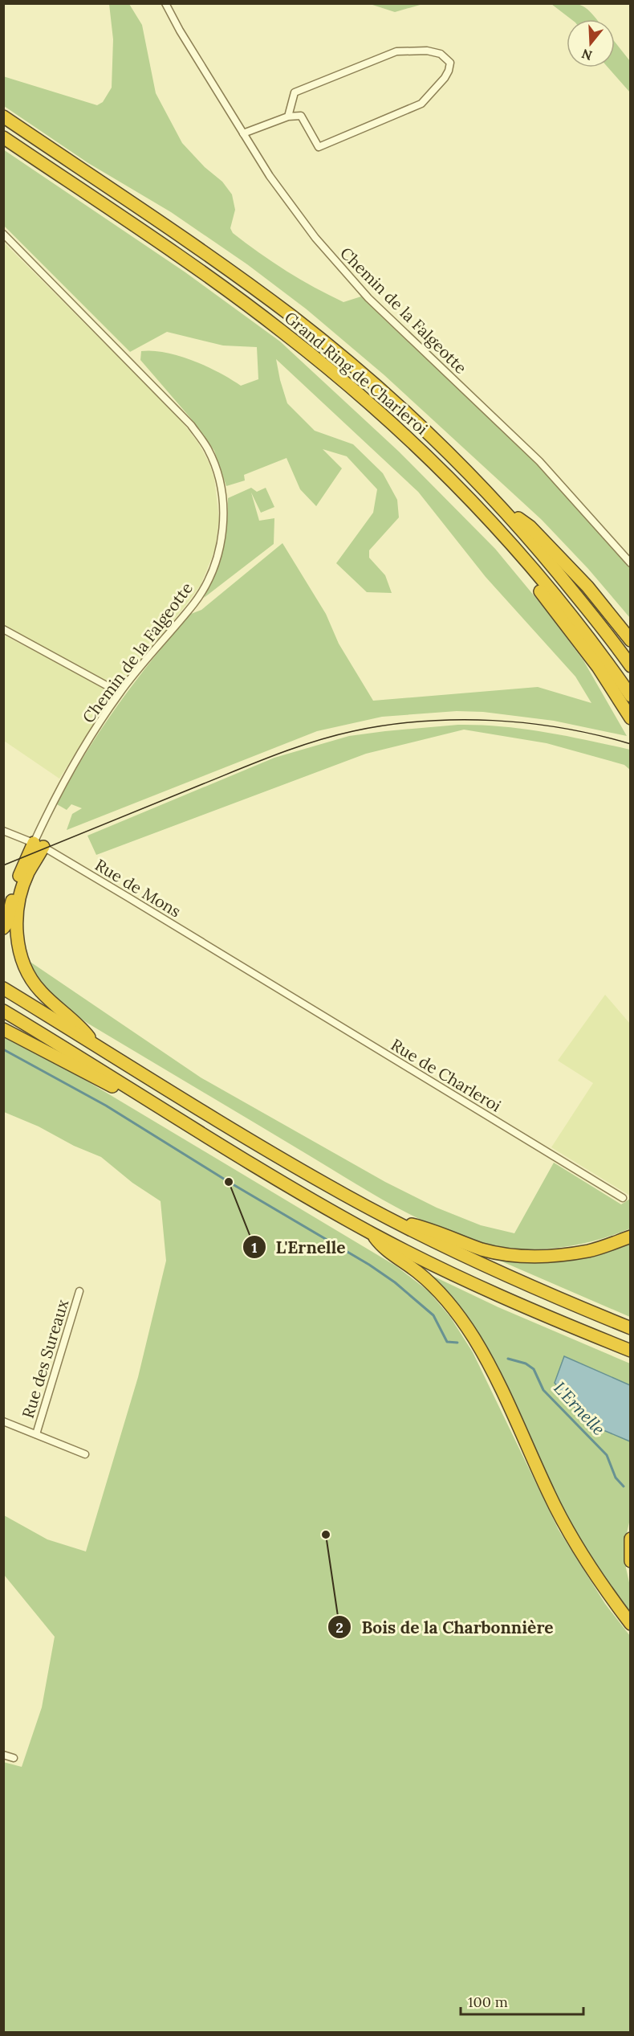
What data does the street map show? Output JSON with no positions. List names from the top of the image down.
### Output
{
  "streets": {
    "highway": ["Grand Ring de Charleroi"],
    "street": [
      "Chemin de la Falgeotte",
      "Rue de Mons",
      "Rue de Charleroi",
      "Rue des Sureaux"
    ]
  },
  "crossings": [
    ["Chemin de la Falgeotte", "Rue de Mons"],
    ["Rue de Mons", "Rue de Charleroi"]
  ],
  "water": ["L'Ernelle"],
  "places": ["L'Ernelle", "Bois de la Charbonnière"],
  "scale_bar": "100 m",
  "north": "bottom"
}
